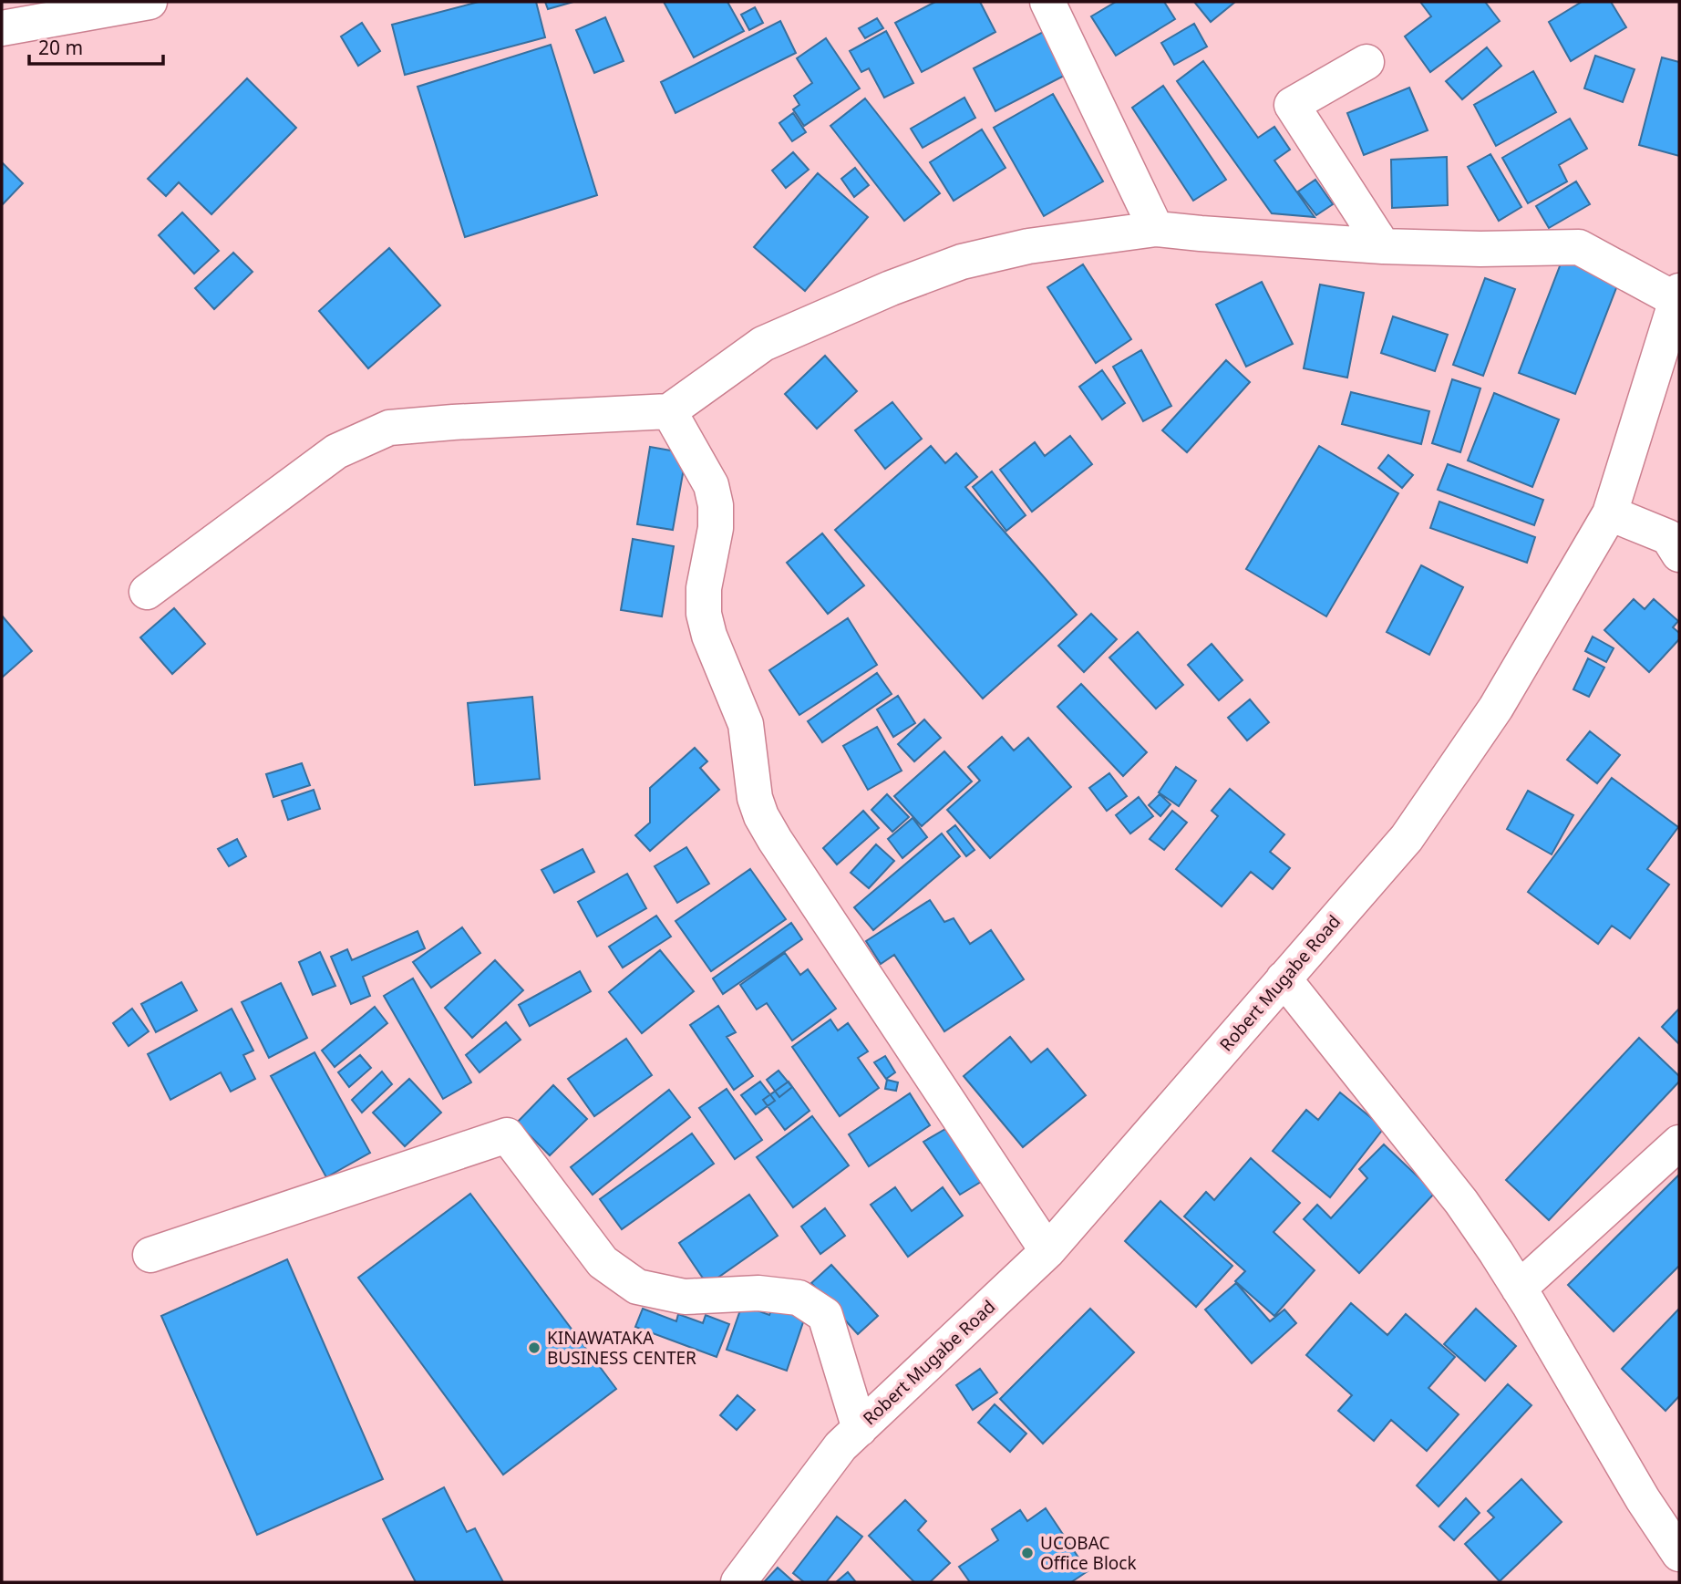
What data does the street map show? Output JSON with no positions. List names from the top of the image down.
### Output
{
  "streets": {
    "street": ["Robert Mugabe Road"]
  },
  "places": ["KINAWATAKA BUSINESS CENTER", "UCOBAC Office Block"],
  "scale_bar": "20 m"
}
